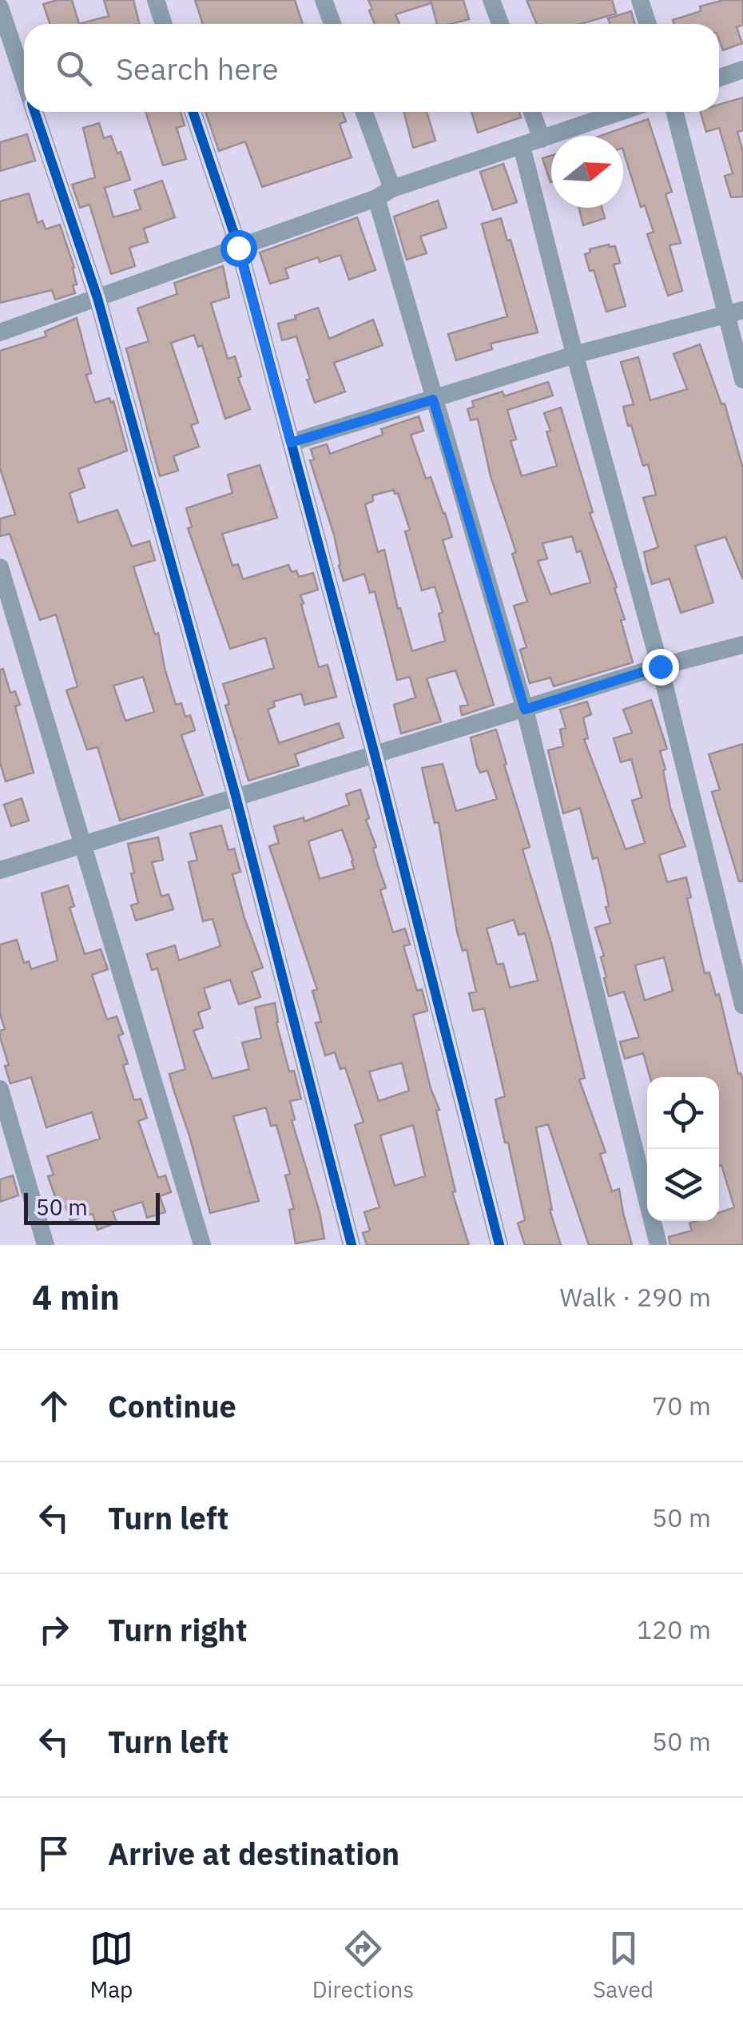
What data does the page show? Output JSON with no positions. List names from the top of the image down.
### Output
{
  "scale_bar": "50 m",
  "north": "right",
  "page": {
    "search": "Search here",
    "scale": "50 m",
    "heading": ["4 min", "Walk · 290 m"],
    "list": [
      ["Continue", "70 m"],
      ["Turn left", "50 m"],
      ["Turn right", "120 m"],
      ["Turn left", "50 m"],
      "Arrive at destination"
    ],
    "nav": ["Map", "Directions", "Saved"]
  }
}
